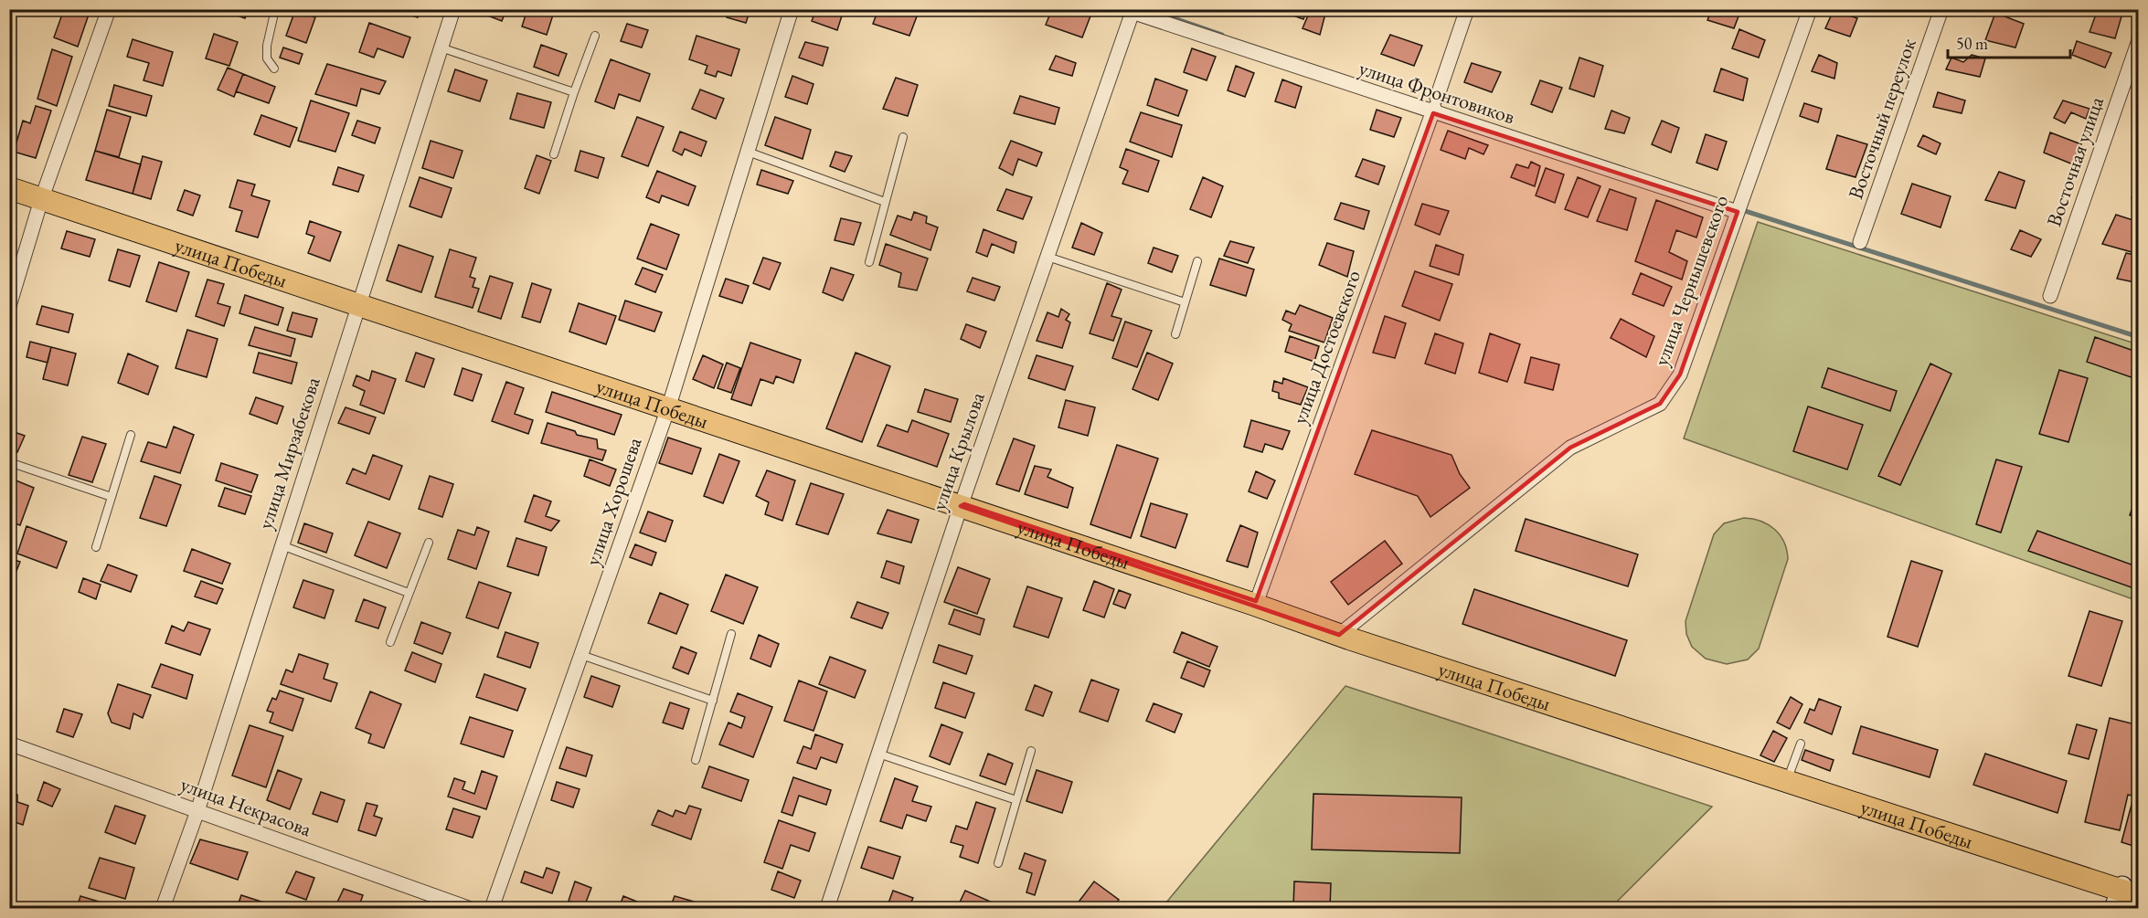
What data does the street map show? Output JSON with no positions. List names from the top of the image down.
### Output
{
  "streets": {
    "main road": ["улица Победы"],
    "street": [
      "улица Фронтовиков",
      "Восточный переулок",
      "Восточная улица",
      "улица Чернышевского",
      "улица Достоевского",
      "улица Крылова",
      "улица Мирзабекова",
      "улица Хорошева",
      "улица Некрасова"
    ]
  },
  "crossings": [
    ["улица Фронтовиков", "улица Чернышевского"],
    ["улица Фронтовиков", "улица Достоевского"],
    ["улица Фронтовиков", "улица Крылова"],
    ["улица Победы", "улица Чернышевского"],
    ["улица Победы", "улица Достоевского"],
    ["улица Победы", "улица Крылова"],
    ["улица Победы", "улица Мирзабекова"],
    ["улица Победы", "улица Хорошева"],
    ["улица Мирзабекова", "улица Некрасова"]
  ],
  "scale_bar": "50 m"
}
